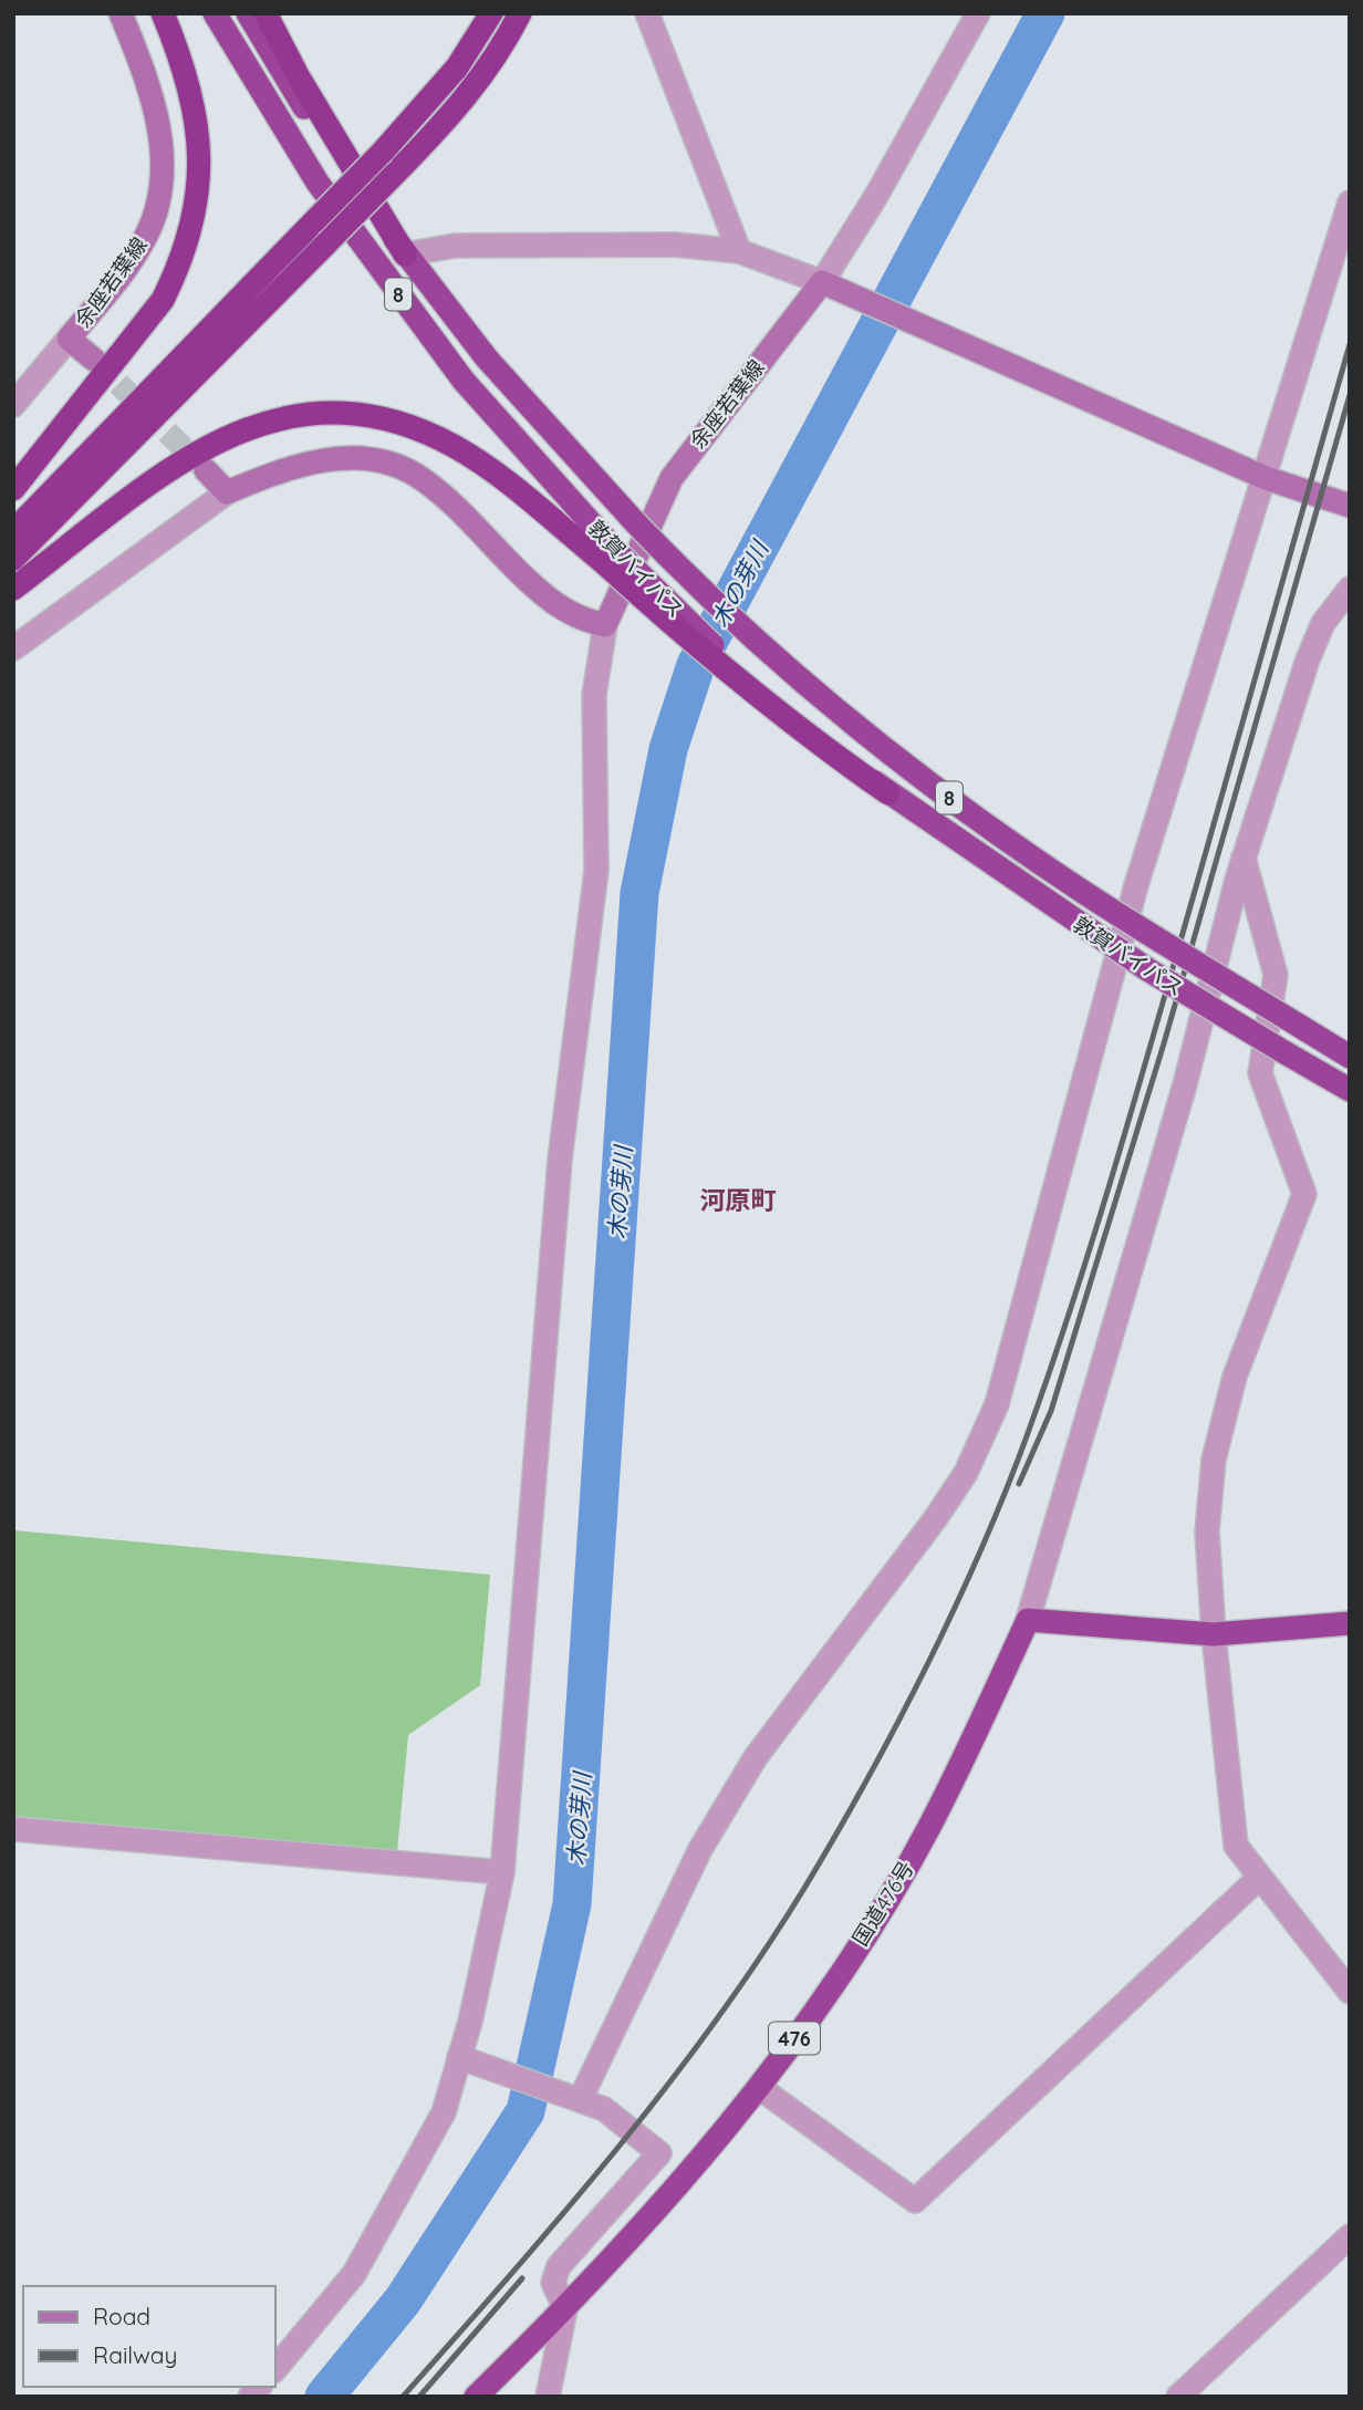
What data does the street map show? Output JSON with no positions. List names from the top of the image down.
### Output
{
  "streets": {
    "highway": [
      "8",
      "敦賀バイパス",
      "国道476号",
      "476"
    ],
    "main road": ["余座若葉線"]
  },
  "districts": ["河原町"],
  "water": ["木の芽川"],
  "legend": ["Road", "Railway"]
}
